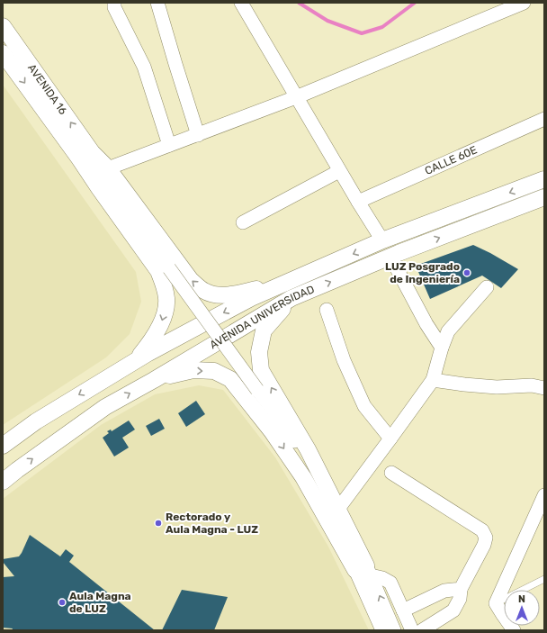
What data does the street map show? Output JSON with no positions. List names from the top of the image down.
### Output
{
  "streets": {
    "street": ["AVENIDA 16", "CALLE 60E", "AVENIDA UNIVERSIDAD"]
  },
  "places": ["LUZ Posgrado de Ingeniería", "Rectorado y Aula Magna - LUZ", "Aula Magna de LUZ"],
  "north": "top"
}
